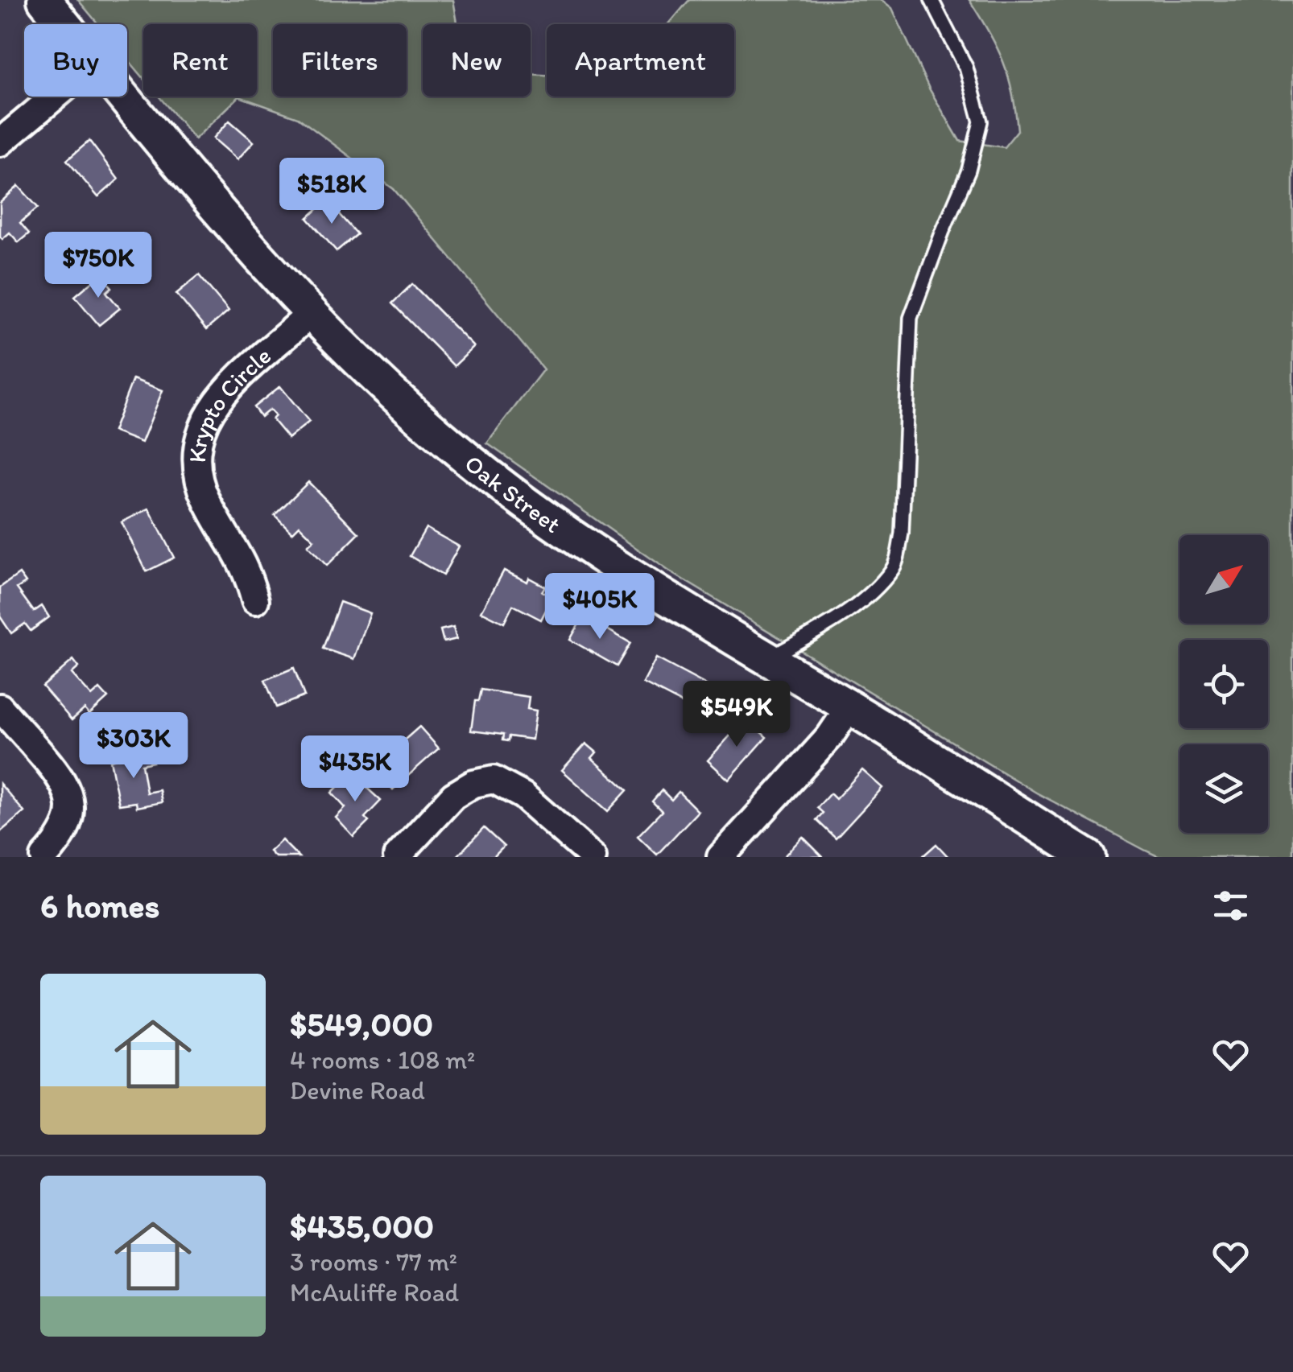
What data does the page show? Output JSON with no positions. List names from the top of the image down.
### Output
{
  "streets": {
    "street": ["Krypto Circle", "Oak Street"]
  },
  "crossings": [
    ["Krypto Circle", "Oak Street"]
  ],
  "north": "top right",
  "page": {
    "chip": [
      "Buy",
      "Rent",
      "Filters",
      "New",
      "Apartment"
    ],
    "price": [
      "$518K",
      "$750K",
      "$405K",
      "$549K",
      "$303K",
      "$435K"
    ],
    "heading": "6 homes",
    "list": [
      {
        "name": "$549,000",
        "note": "4 rooms · 108 m² · Devine Road"
      },
      {
        "name": "$435,000",
        "note": "3 rooms · 77 m² · McAuliffe Road"
      }
    ]
  }
}
